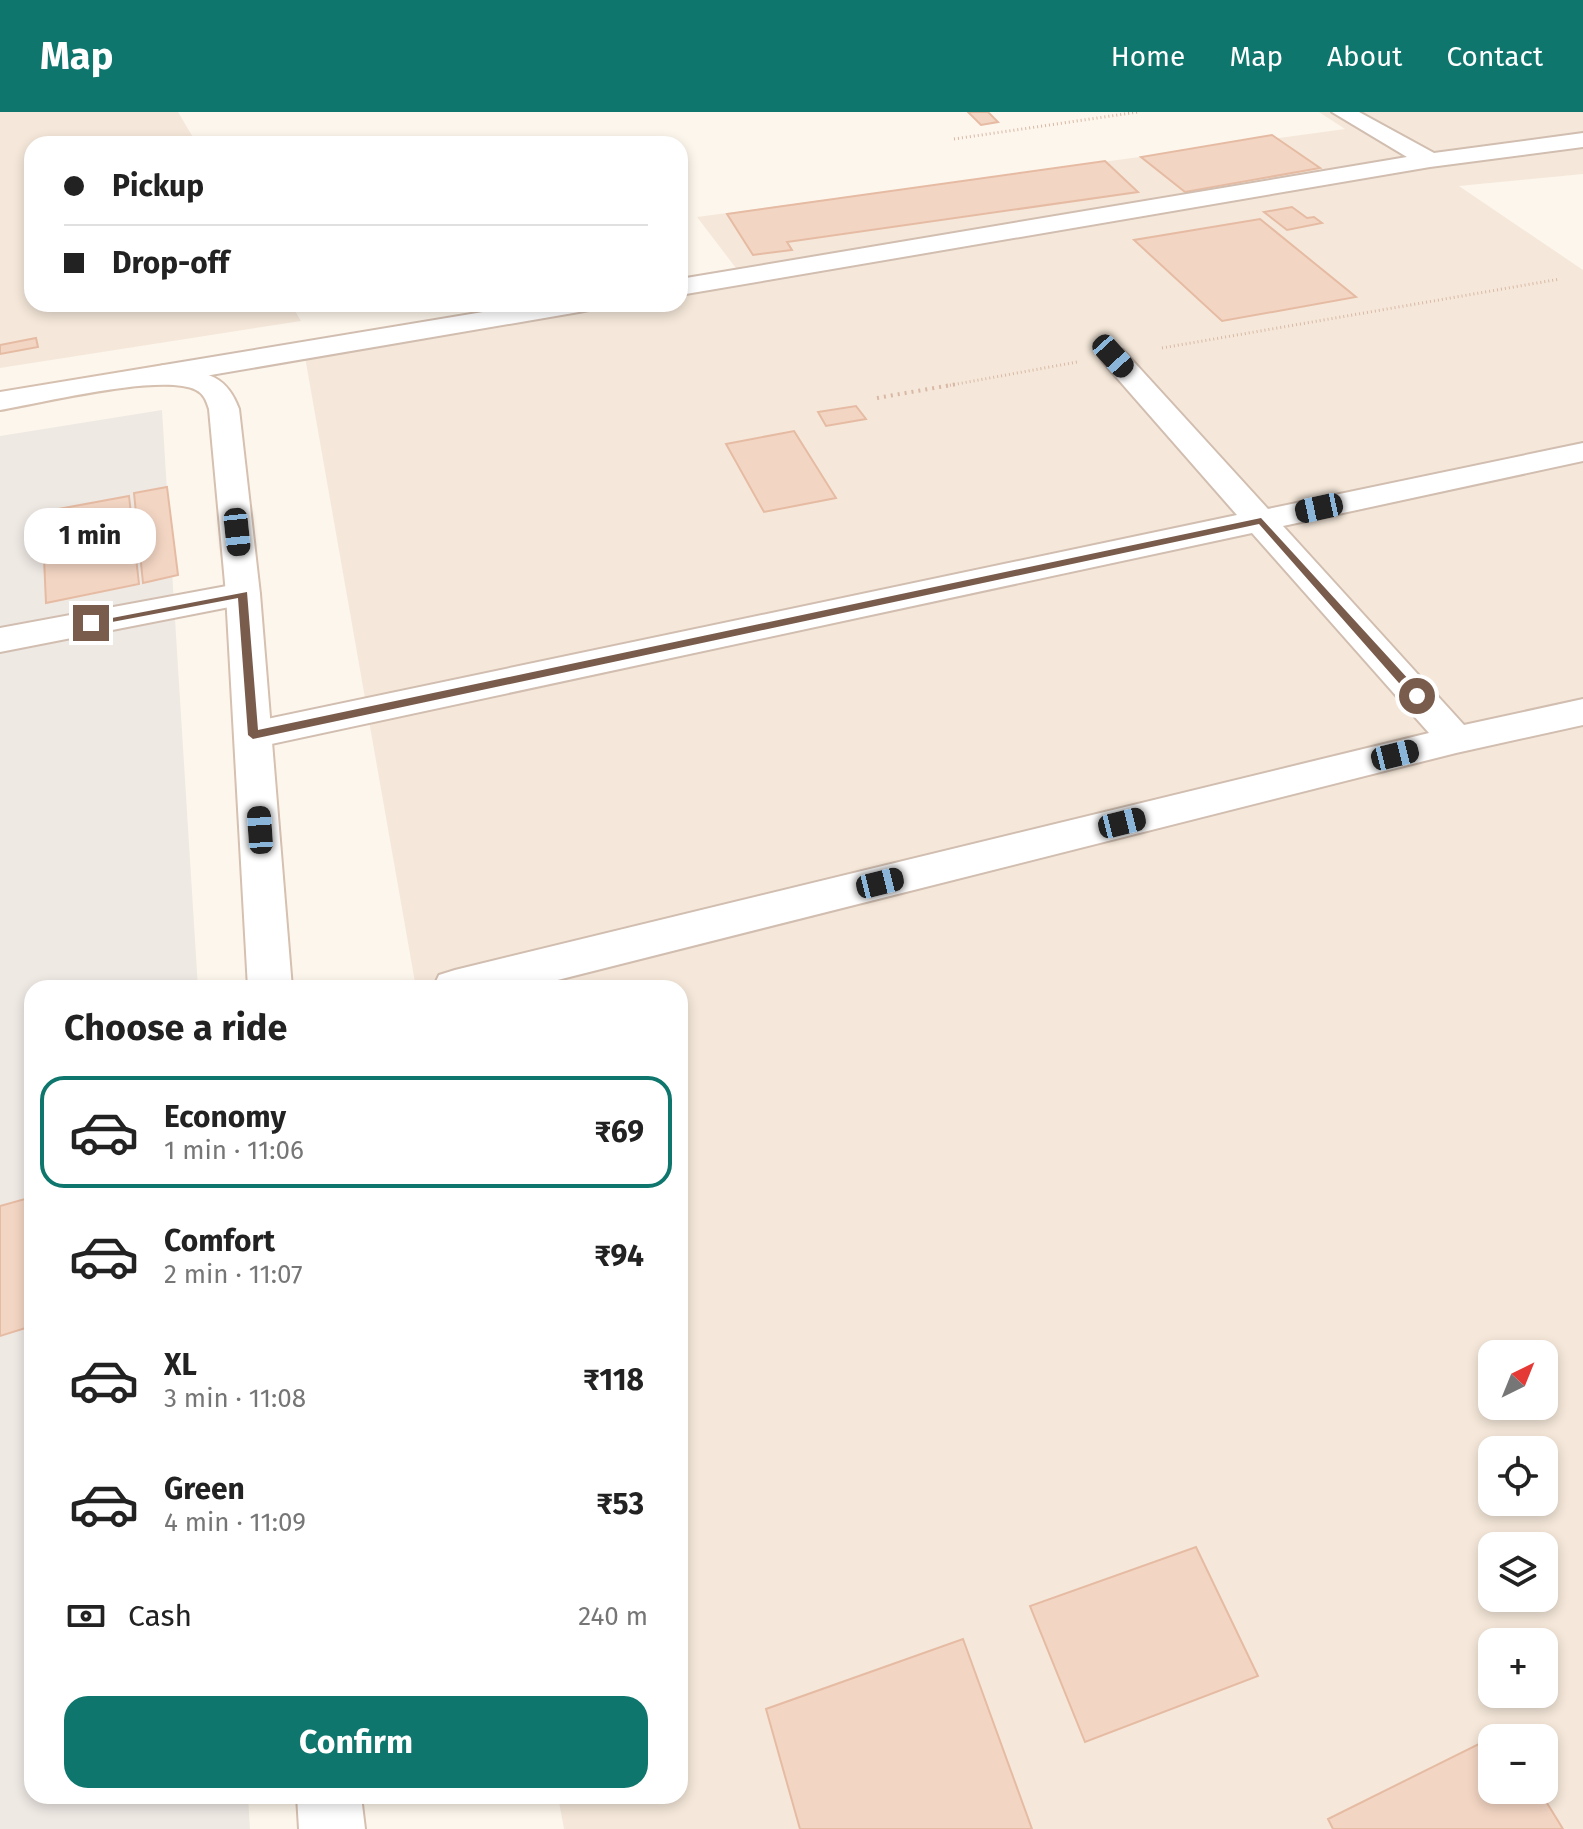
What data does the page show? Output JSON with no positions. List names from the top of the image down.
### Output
{
  "north": "top right",
  "page": {
    "header": "Map",
    "nav": [
      "Home",
      "Map",
      "About",
      "Contact"
    ],
    "banner": ["Pickup", "Drop-off"],
    "bubble": "1 min",
    "heading": "Choose a ride",
    "list": [
      {
        "name": "Economy",
        "note": "1 min · 11:06",
        "value": "₹69"
      },
      {
        "name": "Comfort",
        "note": "2 min · 11:07",
        "value": "₹94"
      },
      {
        "name": "XL",
        "note": "3 min · 11:08",
        "value": "₹118"
      },
      {
        "name": "Green",
        "note": "4 min · 11:09",
        "value": "₹53"
      }
    ],
    "map_buttons": ["+", "−"],
    "pay": ["Cash", "240 m"],
    "buttons": "Confirm"
  }
}
